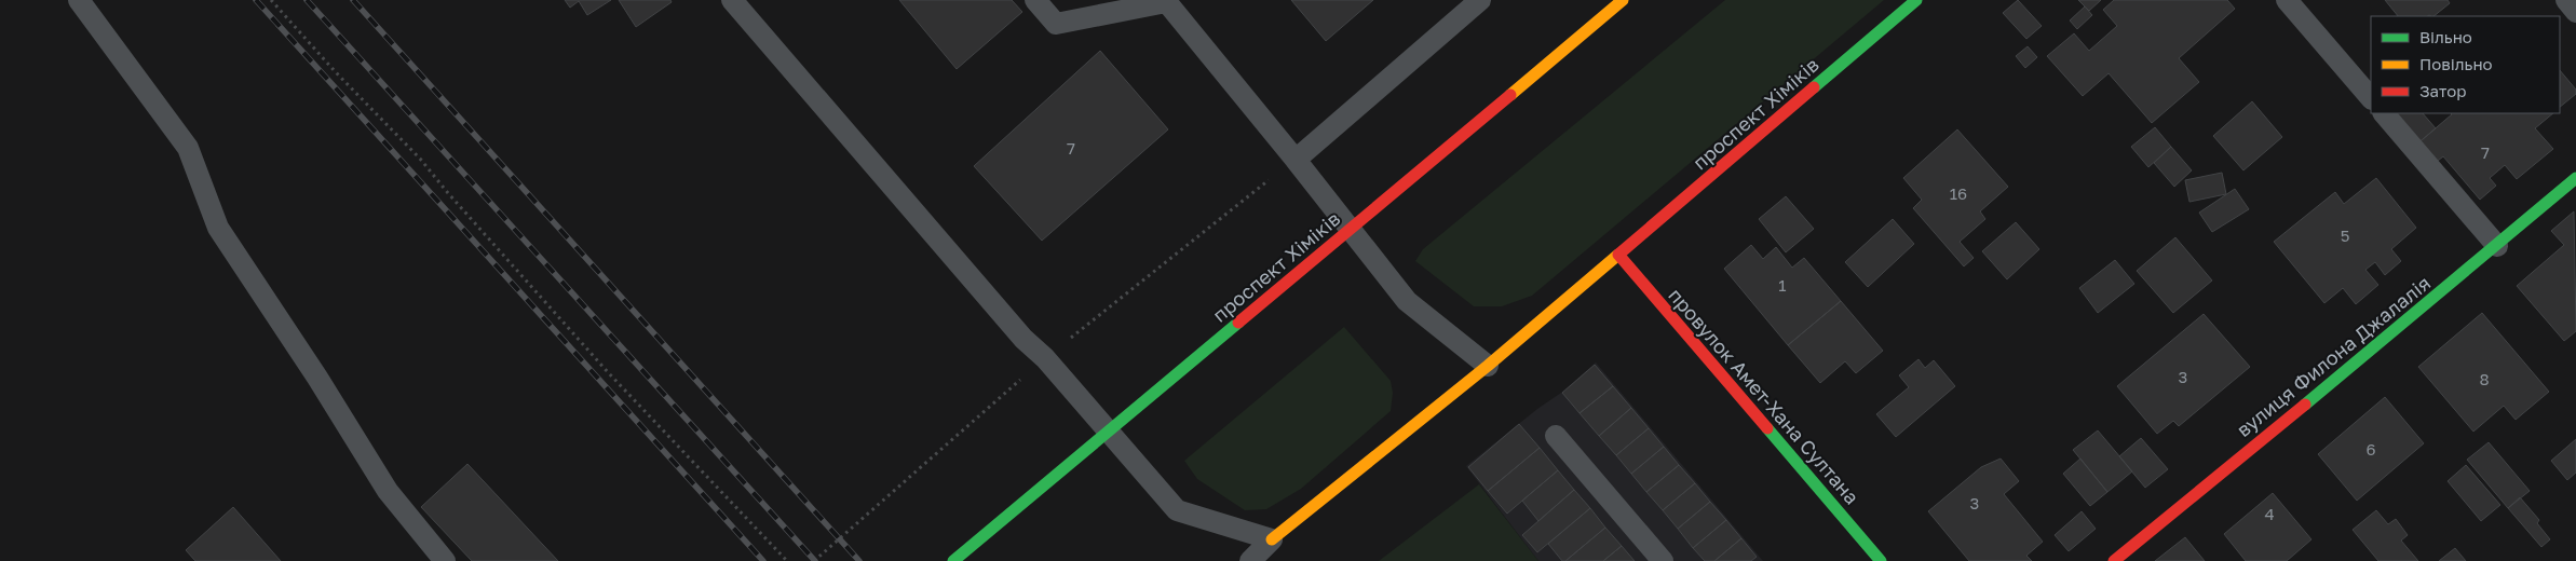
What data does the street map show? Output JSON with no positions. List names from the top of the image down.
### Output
{
  "streets": {
    "street": ["проспект Хіміків", "вулиця Филона Джалалія", "провулок Амет-Хана Султана"]
  },
  "crossings": [
    ["проспект Хіміків", "провулок Амет-Хана Султана"]
  ],
  "house_numbers": [
    "7",
    "7",
    "16",
    "5",
    "1",
    "3",
    "8",
    "6",
    "3",
    "4"
  ],
  "legend": ["Вільно", "Повільно", "Затор"]
}
